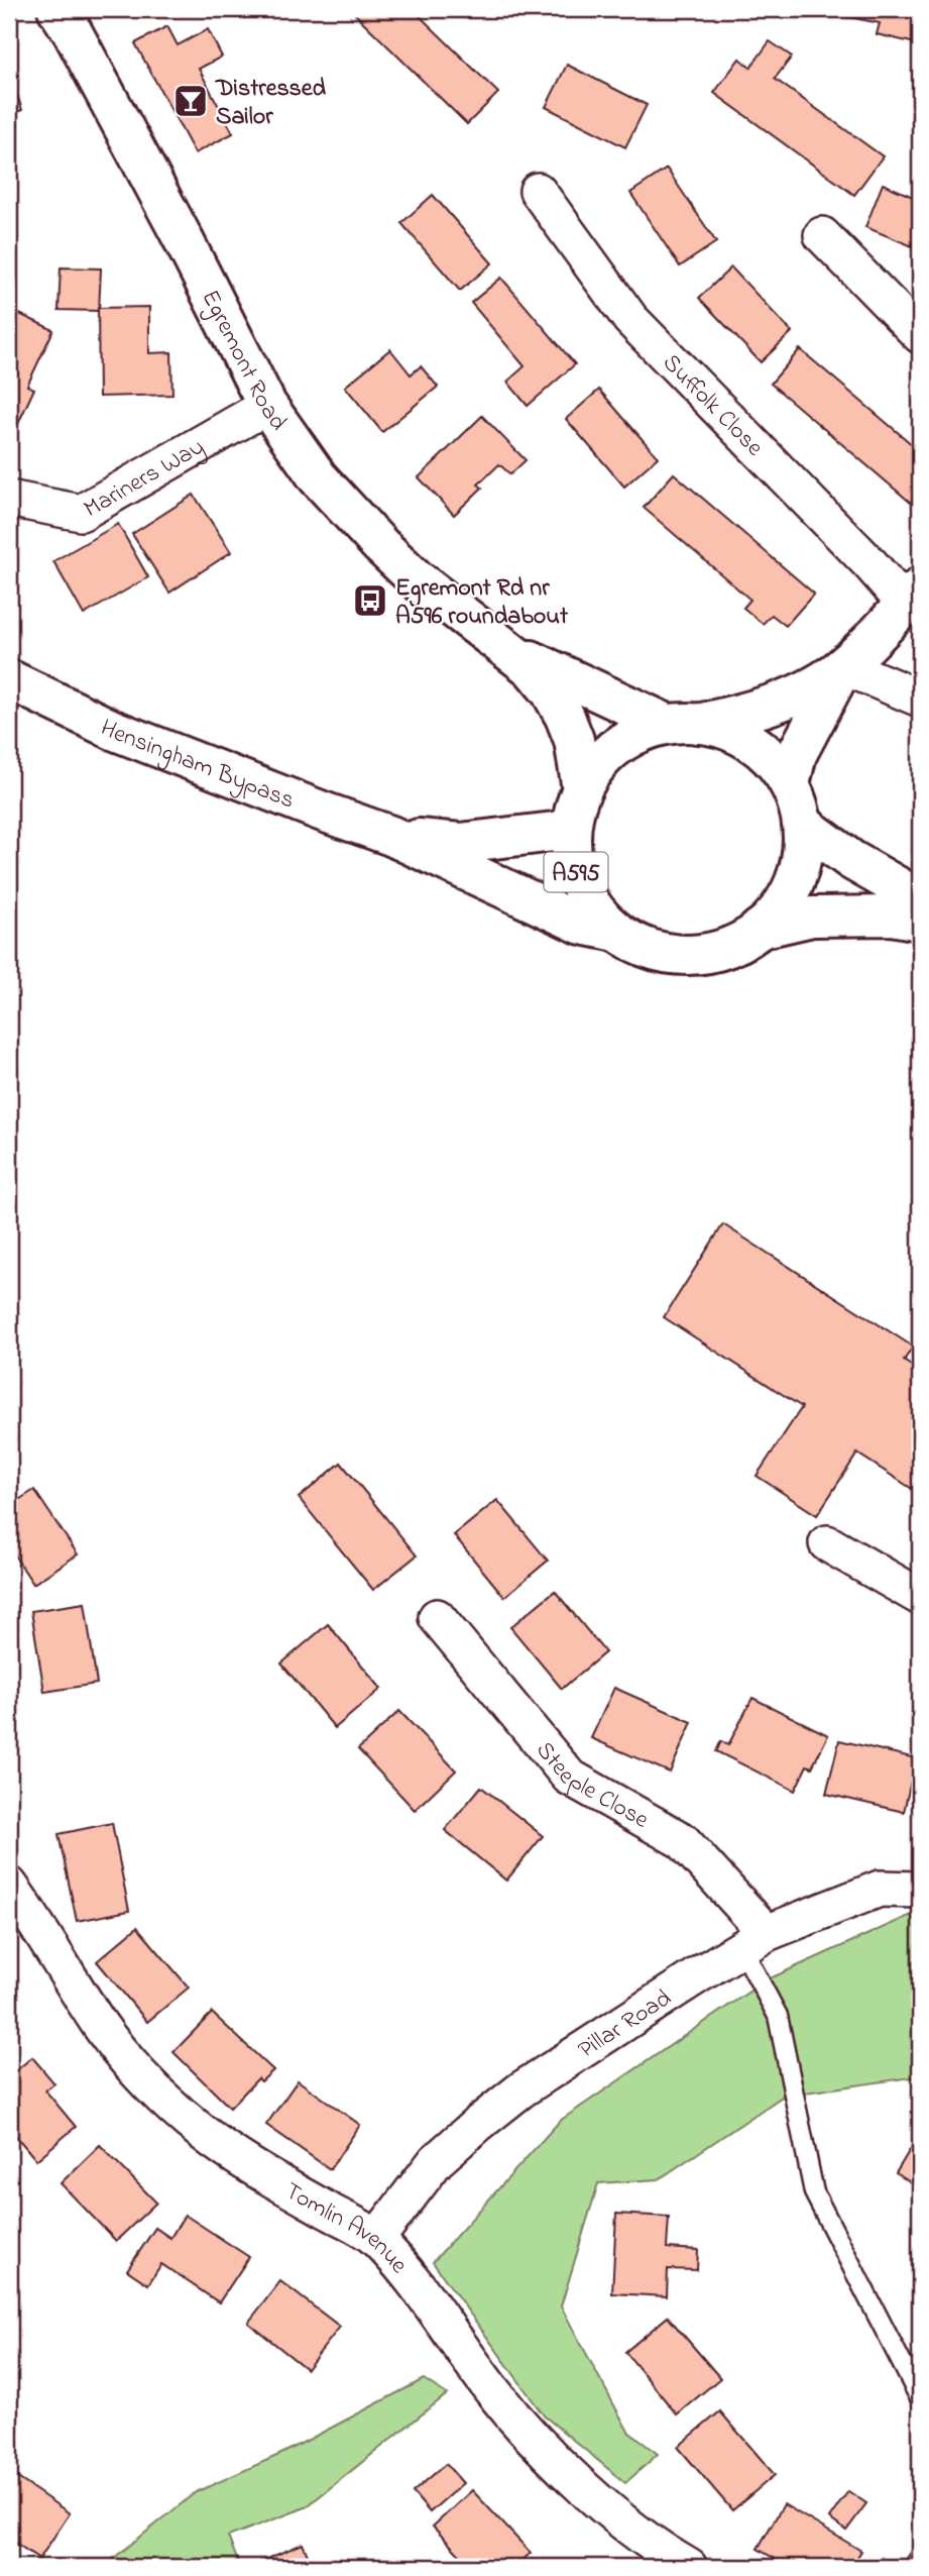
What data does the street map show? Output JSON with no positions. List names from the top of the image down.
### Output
{
  "streets": {
    "main road": ["Egremont Road", "Hensingham Bypass", "A595"],
    "street": [
      "Suffolk Close",
      "Mariners Way",
      "Steeple Close",
      "Pillar Road",
      "Tomlin Avenue"
    ]
  },
  "crossings": [
    ["Egremont Road", "Mariners Way"],
    ["Hensingham Bypass", "A595"],
    ["Steeple Close", "Pillar Road"],
    ["Pillar Road", "Tomlin Avenue"]
  ],
  "places": {
    "bar": ["Distressed Sailor"],
    "bus stop": ["Egremont Rd nr A596 roundabout"]
  }
}
